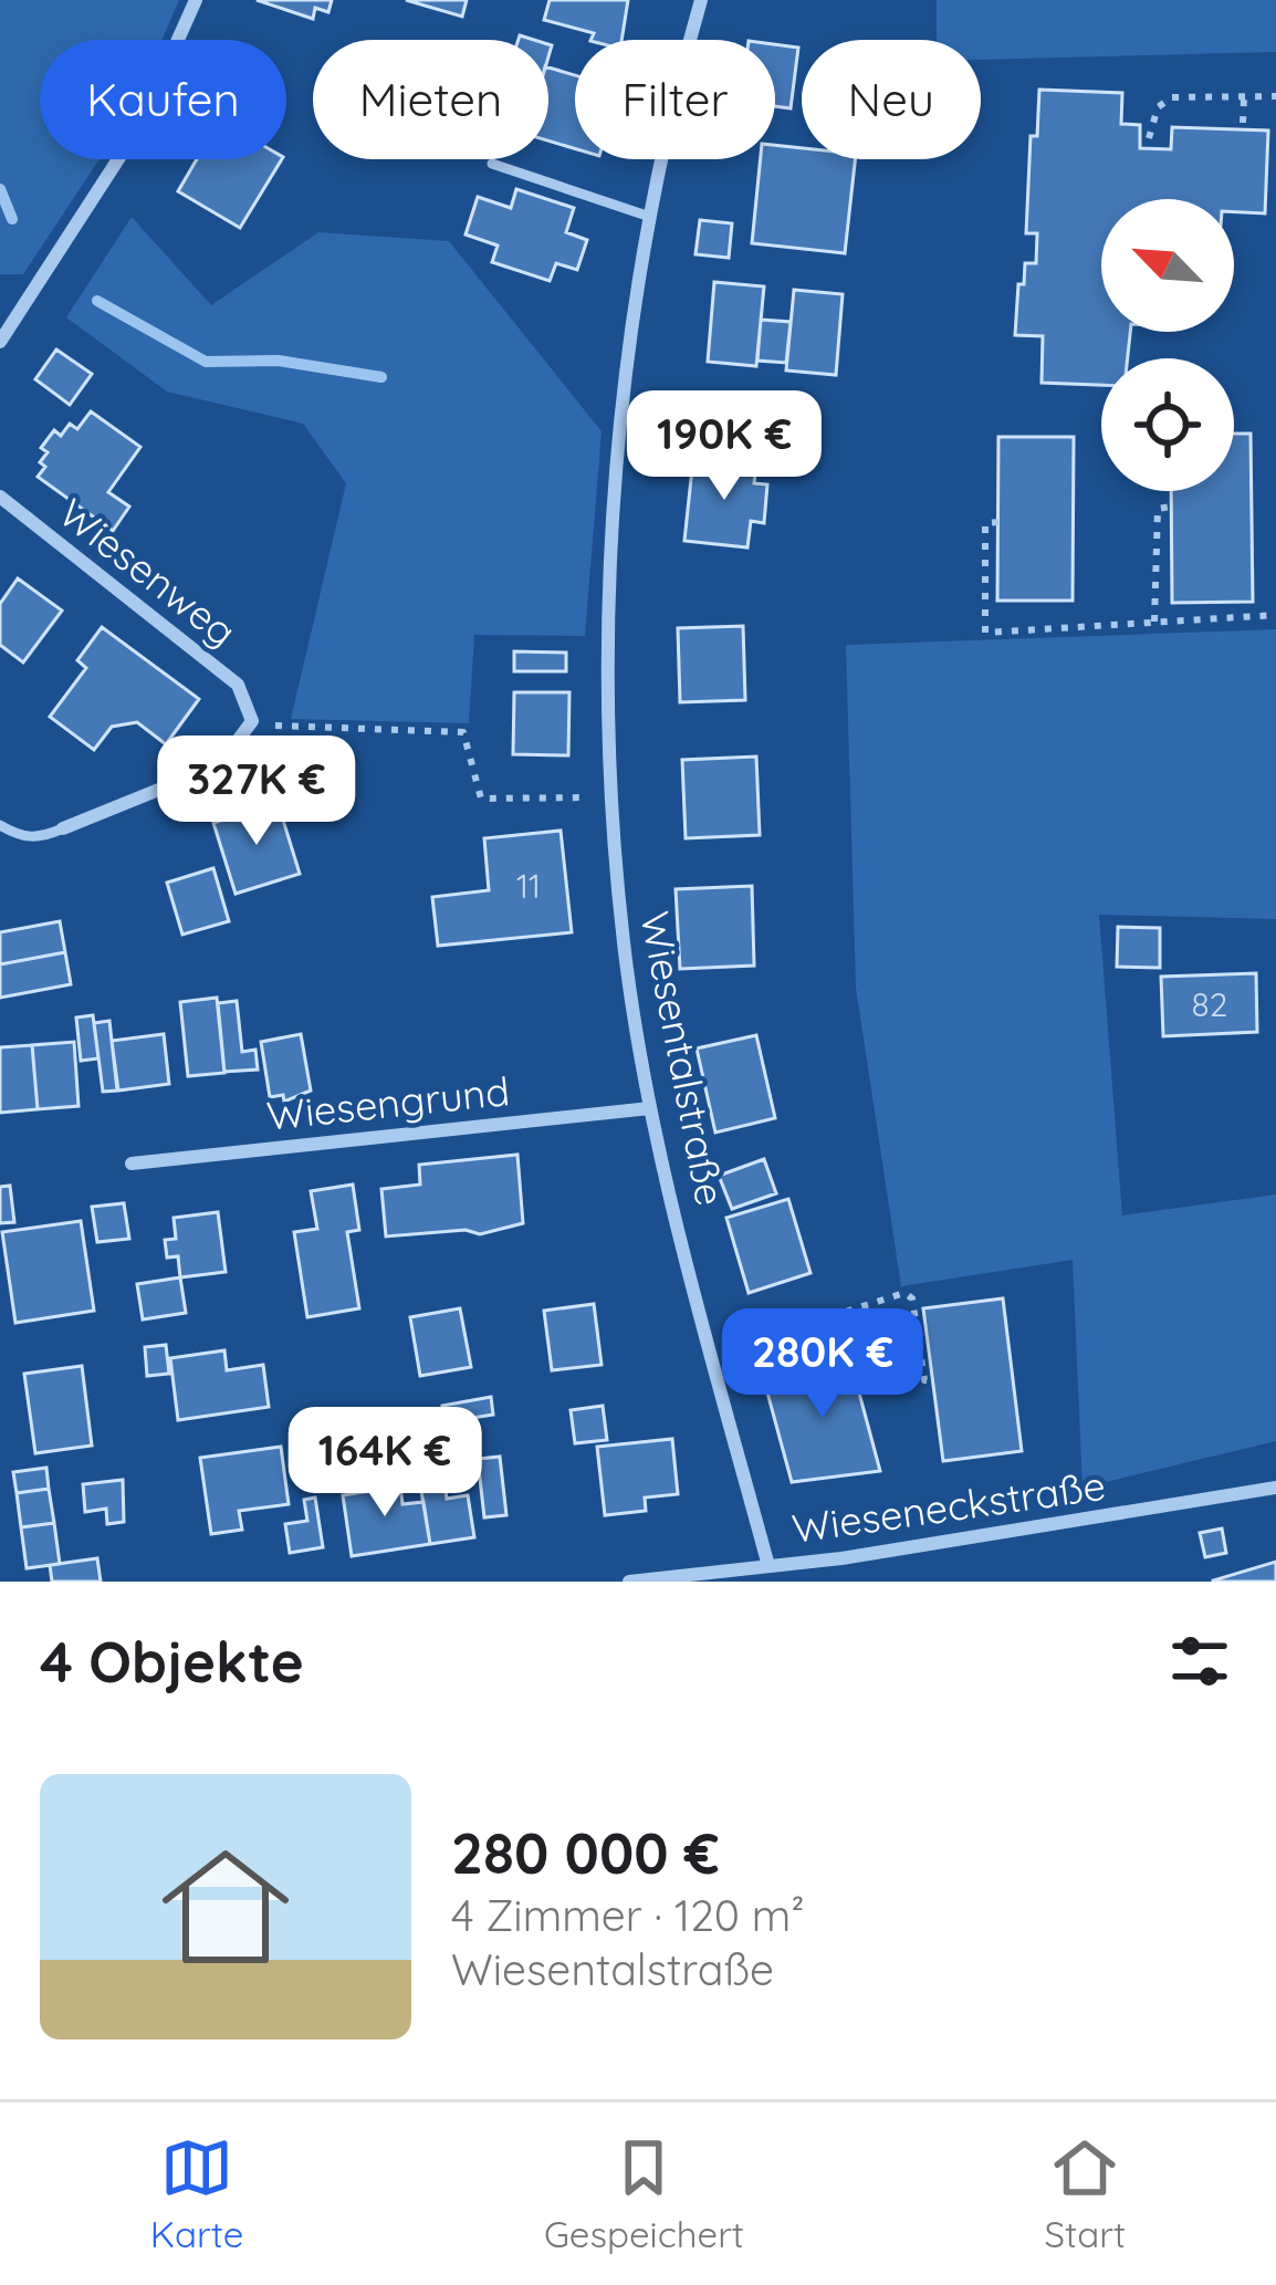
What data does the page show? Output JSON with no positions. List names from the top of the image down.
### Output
{
  "streets": {
    "street": [
      "Wiesenweg",
      "Wiesentalstraße",
      "Wiesengrund",
      "Wieseneckstraße"
    ]
  },
  "crossings": [
    ["Wiesentalstraße", "Wiesengrund"],
    ["Wiesentalstraße", "Wieseneckstraße"]
  ],
  "house_numbers": ["11", "82"],
  "north": "top left",
  "page": {
    "chip": [
      "Kaufen",
      "Mieten",
      "Filter",
      "Neu"
    ],
    "price": [
      "190K €",
      "327K €",
      "280K €",
      "164K €"
    ],
    "heading": "4 Objekte",
    "list": [
      {
        "name": "280 000 €",
        "note": "4 Zimmer · 120 m² · Wiesentalstraße"
      }
    ],
    "tabs": ["Karte", "Gespeichert", "Start"]
  }
}
